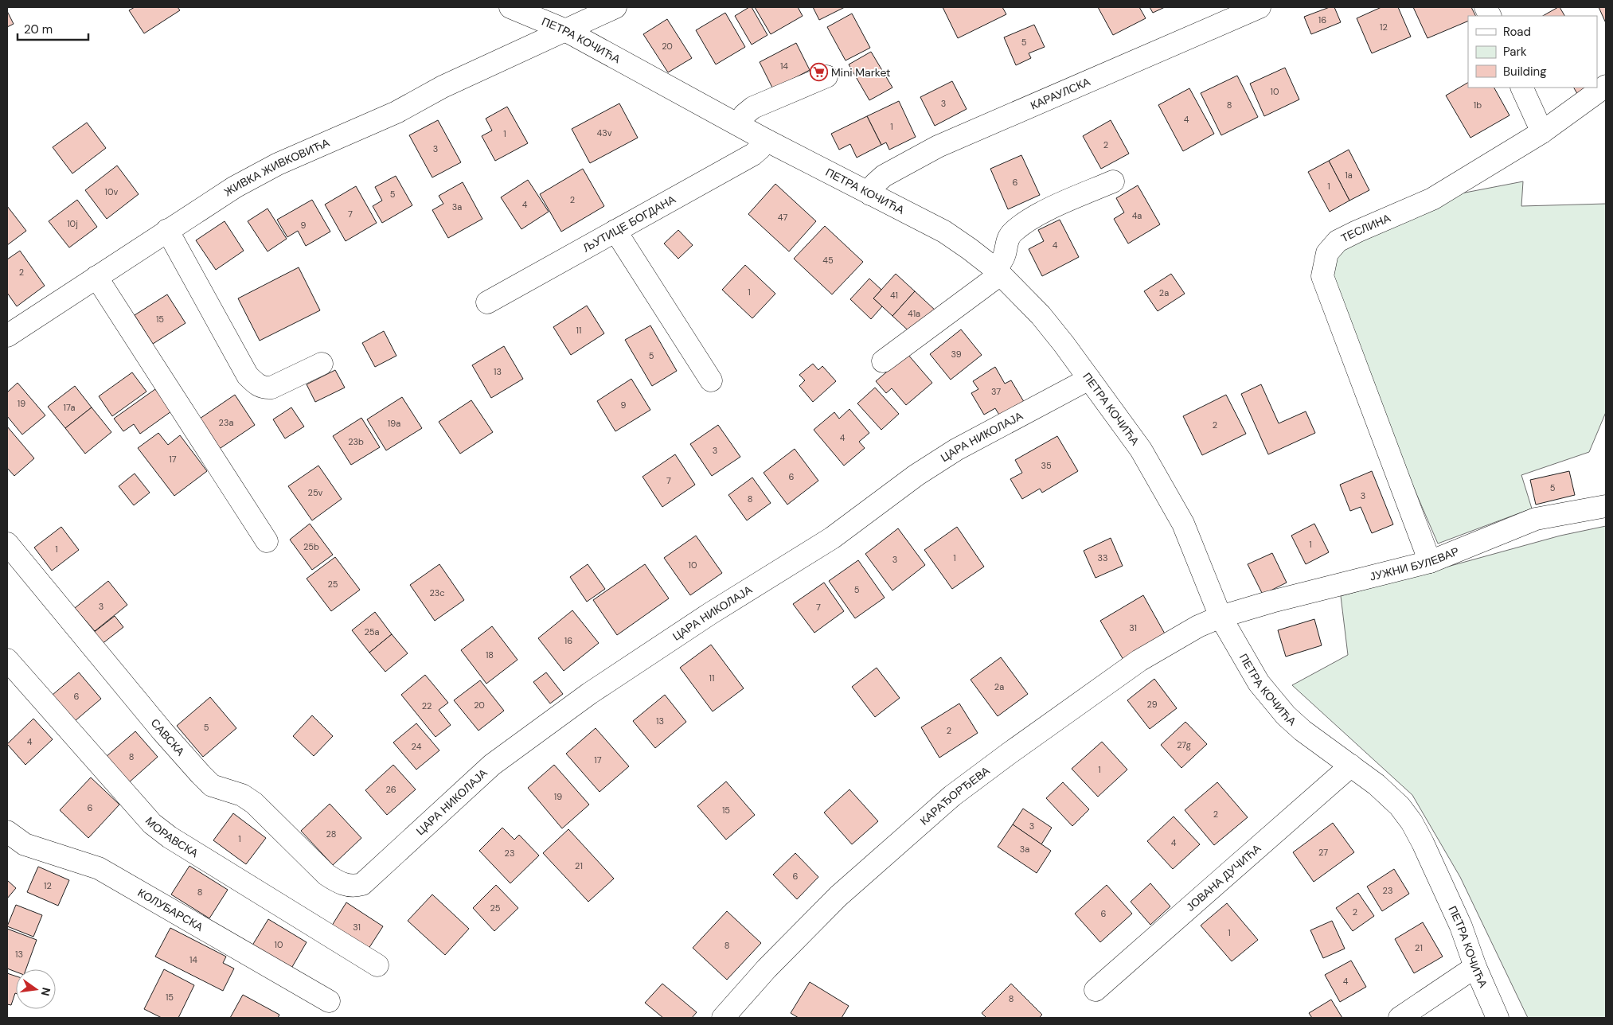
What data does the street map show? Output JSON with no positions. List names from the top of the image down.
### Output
{
  "streets": {
    "street": [
      "ПЕТРА КОЧИЋА",
      "КАРАУЛСКА",
      "ЖИВКА ЖИВКОВИЋА",
      "ЉУТИЦЕ БОГДАНА",
      "ТЕСЛИНА",
      "ЦАРА НИКОЛАЈА",
      "ЈУЖНИ БУЛЕВАР",
      "САВСКА",
      "КАРАЂОРЂЕВА",
      "МОРАВСКА",
      "ЈОВАНА ДУЧИЋА",
      "КОЛУБАРСКА"
    ]
  },
  "crossings": [
    ["ПЕТРА КОЧИЋА", "КАРАУЛСКА"],
    ["ПЕТРА КОЧИЋА", "ЖИВКА ЖИВКОВИЋА"],
    ["ПЕТРА КОЧИЋА", "ЉУТИЦЕ БОГДАНА"],
    ["ПЕТРА КОЧИЋА", "ЦАРА НИКОЛАЈА"],
    ["ПЕТРА КОЧИЋА", "ЈУЖНИ БУЛЕВАР"],
    ["ПЕТРА КОЧИЋА", "КАРАЂОРЂЕВА"],
    ["ПЕТРА КОЧИЋА", "ЈОВАНА ДУЧИЋА"],
    ["ТЕСЛИНА", "ЈУЖНИ БУЛЕВАР"],
    ["ЦАРА НИКОЛАЈА", "САВСКА"],
    ["ЈУЖНИ БУЛЕВАР", "КАРАЂОРЂЕВА"]
  ],
  "places": {
    "supermarket": ["Mini Market"]
  },
  "house_numbers": [
    "16",
    "12",
    "5",
    "20",
    "14",
    "10",
    "3",
    "8",
    "1b",
    "4",
    "1",
    "43v",
    "1",
    "2",
    "3",
    "1a",
    "6",
    "1",
    "10v",
    "5",
    "2",
    "4",
    "3a",
    "7",
    "4a",
    "47",
    "10j",
    "9",
    "4",
    "45",
    "2",
    "1",
    "2a",
    "41",
    "41a",
    "15",
    "11",
    "39",
    "5",
    "13",
    "37",
    "19",
    "9",
    "17a",
    "23a",
    "19a",
    "2",
    "4",
    "23b",
    "3",
    "17",
    "35",
    "6",
    "7",
    "5",
    "25v",
    "3",
    "8",
    "1",
    "25b",
    "1",
    "1",
    "33",
    "3",
    "10",
    "25",
    "5",
    "23c",
    "3",
    "7",
    "31",
    "25a",
    "16",
    "18",
    "11",
    "2a",
    "6",
    "29",
    "20",
    "22",
    "13",
    "5",
    "2",
    "4",
    "27g",
    "24",
    "8",
    "17",
    "1",
    "26",
    "19",
    "6",
    "15",
    "2",
    "3",
    "28",
    "1",
    "4",
    "3a",
    "27",
    "23",
    "21",
    "6",
    "12",
    "23",
    "8",
    "25",
    "2",
    "6",
    "31",
    "1",
    "10",
    "8",
    "21",
    "13",
    "14",
    "4",
    "15",
    "8"
  ],
  "legend": ["Road", "Park", "Building"],
  "scale_bar": "20 m",
  "north": "right"
}
